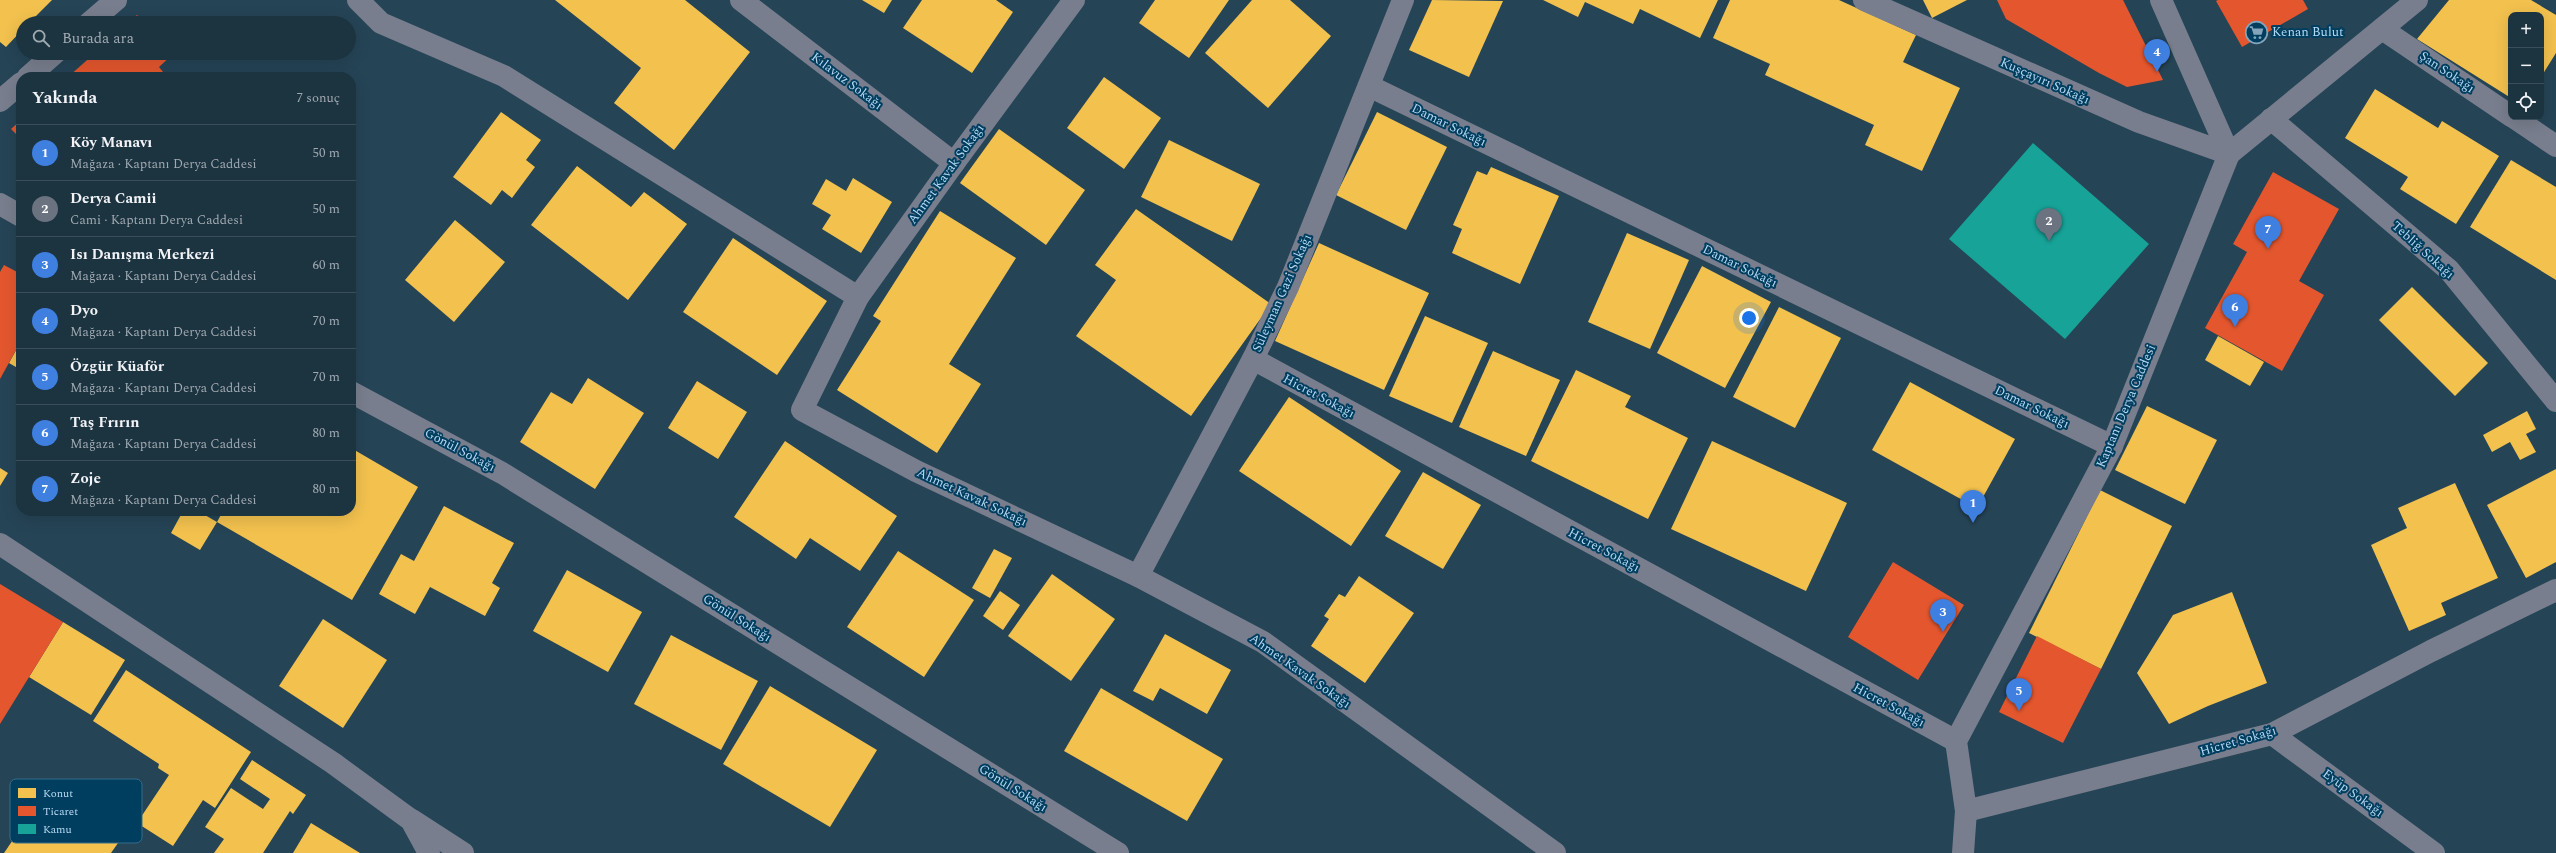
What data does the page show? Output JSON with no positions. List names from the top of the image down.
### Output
{
  "streets": {
    "street": [
      "Şan Sokağı",
      "Kılavuz Sokağı",
      "Kuşçayırı Sokağı",
      "Damar Sokağı",
      "Ahmet Kavak Sokağı",
      "Tebliğ Sokağı",
      "Süleyman Gazi Sokağı",
      "Hicret Sokağı",
      "Kaptanı Derya Caddesi",
      "Gönül Sokağı",
      "Eyüp Sokağı"
    ]
  },
  "crossings": [
    ["Kılavuz Sokağı", "Ahmet Kavak Sokağı"],
    ["Kuşçayırı Sokağı", "Kaptanı Derya Caddesi"],
    ["Damar Sokağı", "Süleyman Gazi Sokağı"],
    ["Damar Sokağı", "Kaptanı Derya Caddesi"],
    ["Ahmet Kavak Sokağı", "Süleyman Gazi Sokağı"],
    ["Süleyman Gazi Sokağı", "Hicret Sokağı"],
    ["Hicret Sokağı", "Kaptanı Derya Caddesi"],
    ["Hicret Sokağı", "Eyüp Sokağı"]
  ],
  "places": {
    "supermarket": ["Kenan Bulut"]
  },
  "legend": ["Konut", "Ticaret", "Kamu"],
  "page": {
    "map_buttons": ["+", "−"],
    "search": "Burada ara",
    "pins": [
      "4",
      "2",
      "7",
      "6",
      "1",
      "3",
      "5"
    ],
    "heading": ["Yakında", "7 sonuç"],
    "list": [
      {
        "mark": "1",
        "name": "Köy Manavı",
        "note": "Mağaza · Kaptanı Derya Caddesi",
        "value": "50 m"
      },
      {
        "mark": "2",
        "name": "Derya Camii",
        "note": "Cami · Kaptanı Derya Caddesi",
        "value": "50 m"
      },
      {
        "mark": "3",
        "name": "Isı Danışma Merkezi",
        "note": "Mağaza · Kaptanı Derya Caddesi",
        "value": "60 m"
      },
      {
        "mark": "4",
        "name": "Dyo",
        "note": "Mağaza · Kaptanı Derya Caddesi",
        "value": "70 m"
      },
      {
        "mark": "5",
        "name": "Özgür Küaför",
        "note": "Mağaza · Kaptanı Derya Caddesi",
        "value": "70 m"
      },
      {
        "mark": "6",
        "name": "Taş Frırın",
        "note": "Mağaza · Kaptanı Derya Caddesi",
        "value": "80 m"
      },
      {
        "mark": "7",
        "name": "Zoje",
        "note": "Mağaza · Kaptanı Derya Caddesi",
        "value": "80 m"
      }
    ]
  }
}
